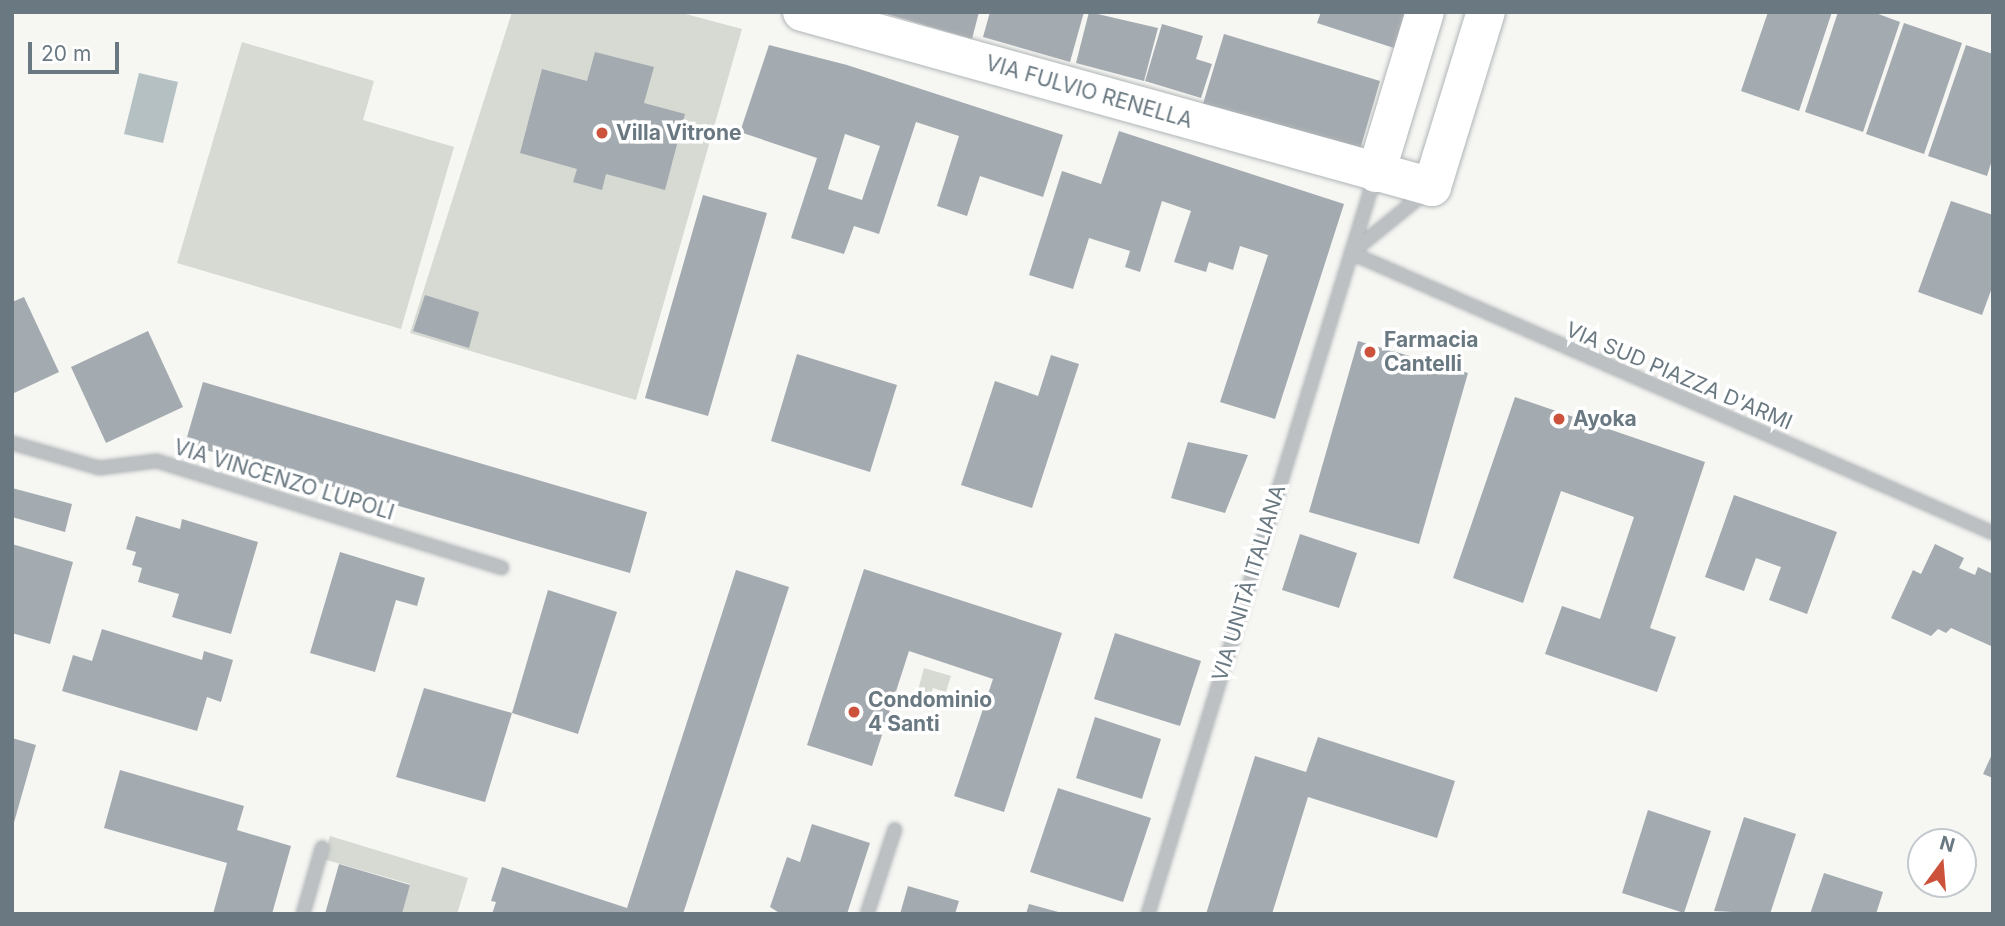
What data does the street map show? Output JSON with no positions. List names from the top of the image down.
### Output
{
  "streets": {
    "main road": ["VIA FULVIO RENELLA", "VIA UNITÀ ITALIANA"],
    "street": ["VIA SUD PIAZZA D'ARMI", "VIA VINCENZO LUPOLI"]
  },
  "crossings": [
    ["VIA FULVIO RENELLA", "VIA UNITÀ ITALIANA"],
    ["VIA SUD PIAZZA D'ARMI", "VIA UNITÀ ITALIANA"]
  ],
  "places": [
    "Villa Vitrone",
    "Farmacia Cantelli",
    "Ayoka",
    "Condominio 4 Santi"
  ],
  "scale_bar": "20 m",
  "north": "top"
}
